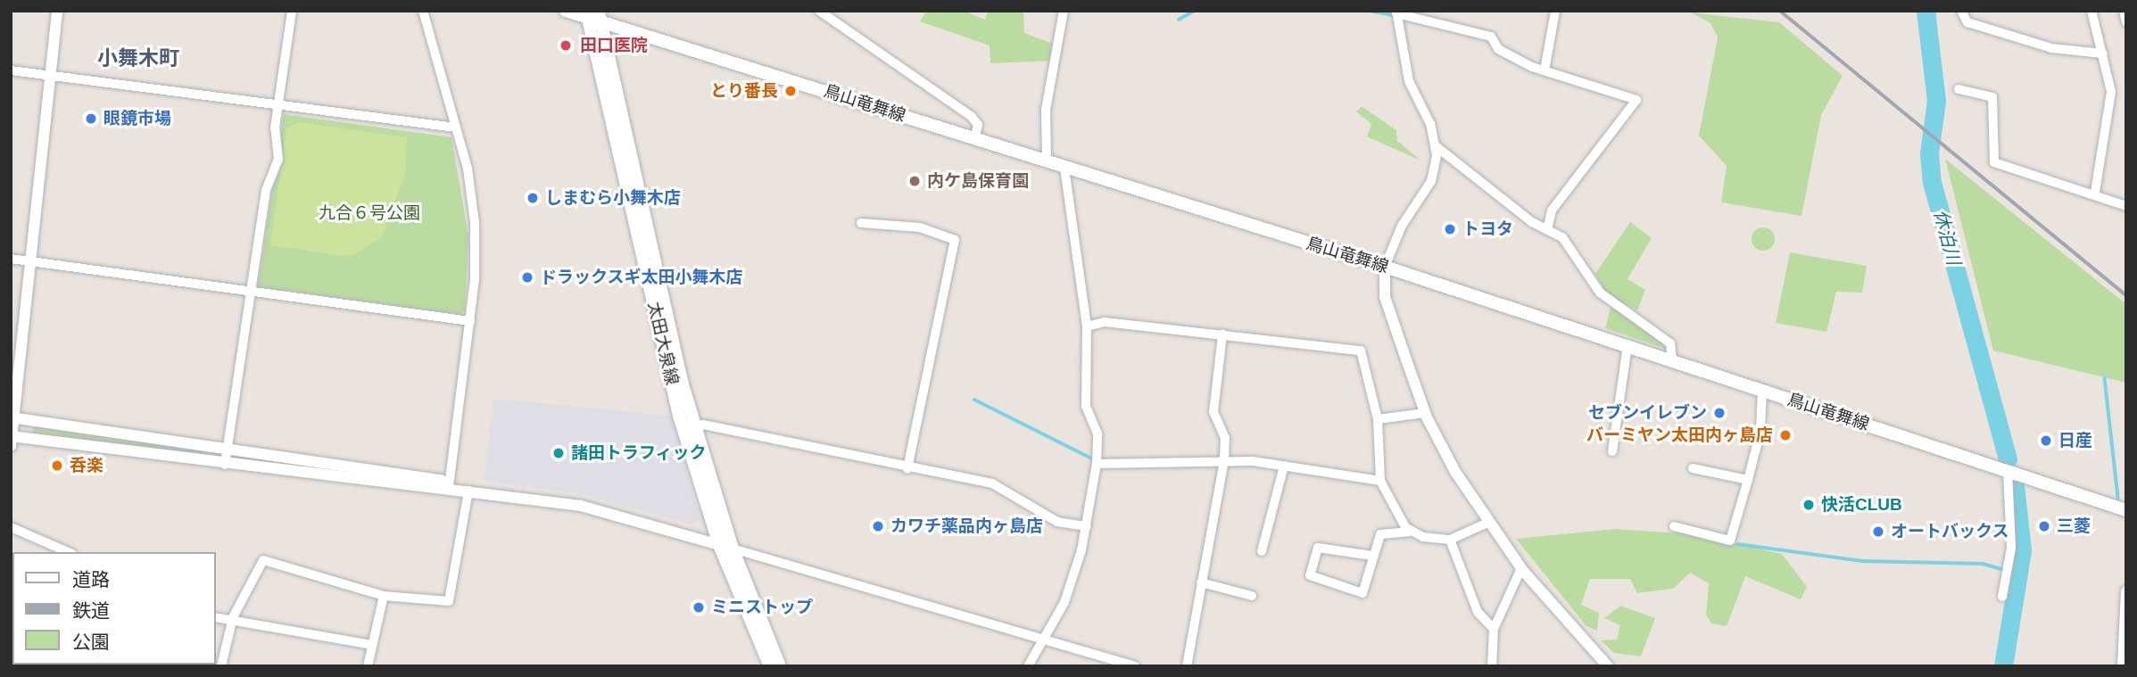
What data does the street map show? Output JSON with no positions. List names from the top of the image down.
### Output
{
  "streets": {
    "main road": ["鳥山竜舞線", "太田大泉線"]
  },
  "crossings": [
    ["鳥山竜舞線", "太田大泉線"]
  ],
  "districts": ["小舞木町"],
  "water": ["休泊川"],
  "parks": ["九合６号公園"],
  "places": [
    "田口医院",
    "とり番長",
    "眼鏡市場",
    "内ケ島保育園",
    "しまむら小舞木店",
    "トヨタ",
    "ドラックスギ太田小舞木店",
    "セブンイレブン",
    "バーミヤン太田内ヶ島店",
    "日産",
    "諸田トラフィック",
    "呑楽",
    "快活CLUB",
    "カワチ薬品内ヶ島店",
    "三菱",
    "オートバックス",
    "ミニストップ"
  ],
  "legend": ["道路", "鉄道", "公園"]
}
